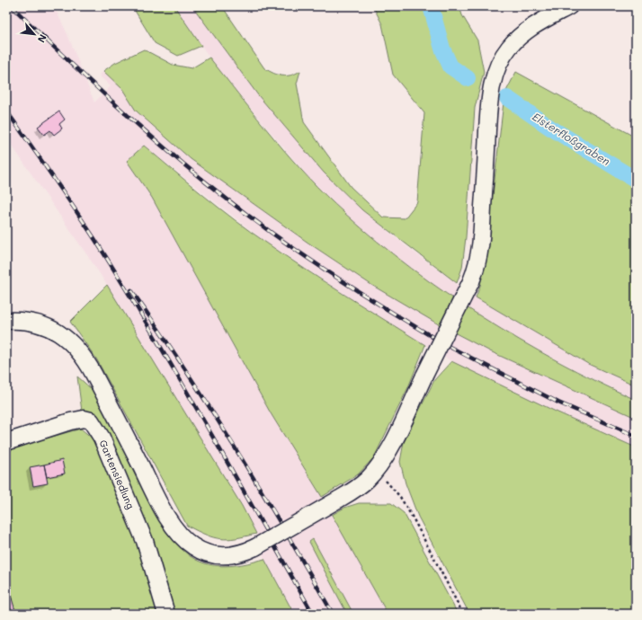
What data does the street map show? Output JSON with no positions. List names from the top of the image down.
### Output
{
  "streets": {
    "street": ["Gartensiedlung"]
  },
  "water": ["Elsterfloßgraben"],
  "north": "bottom right"
}
